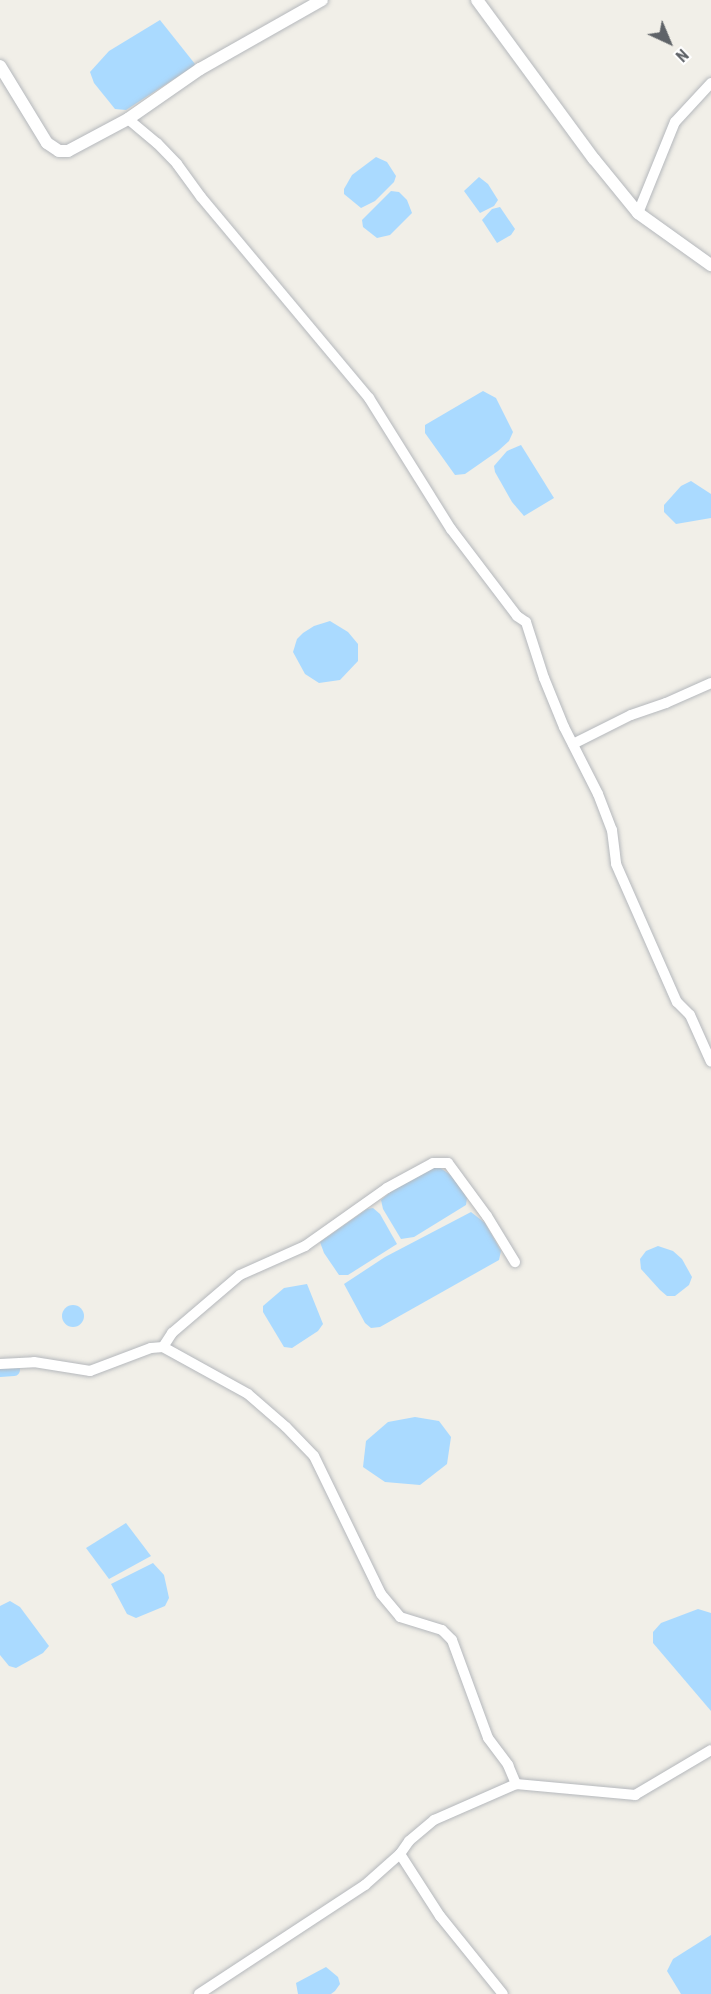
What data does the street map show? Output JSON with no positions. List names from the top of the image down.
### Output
{
  "north": "bottom right"
}
